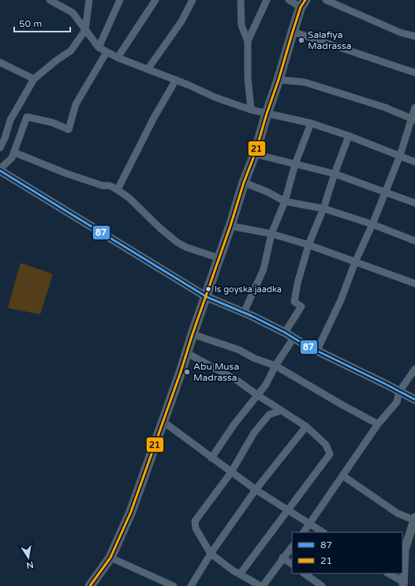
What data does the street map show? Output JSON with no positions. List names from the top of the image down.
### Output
{
  "places": ["Salafiya Madrassa", "Is goyska jaadka", "Abu Musa Madrassa"],
  "lines": ["transit line 21", "transit line 87"],
  "legend": ["87", "21"],
  "scale_bar": "50 m",
  "north": "bottom"
}
